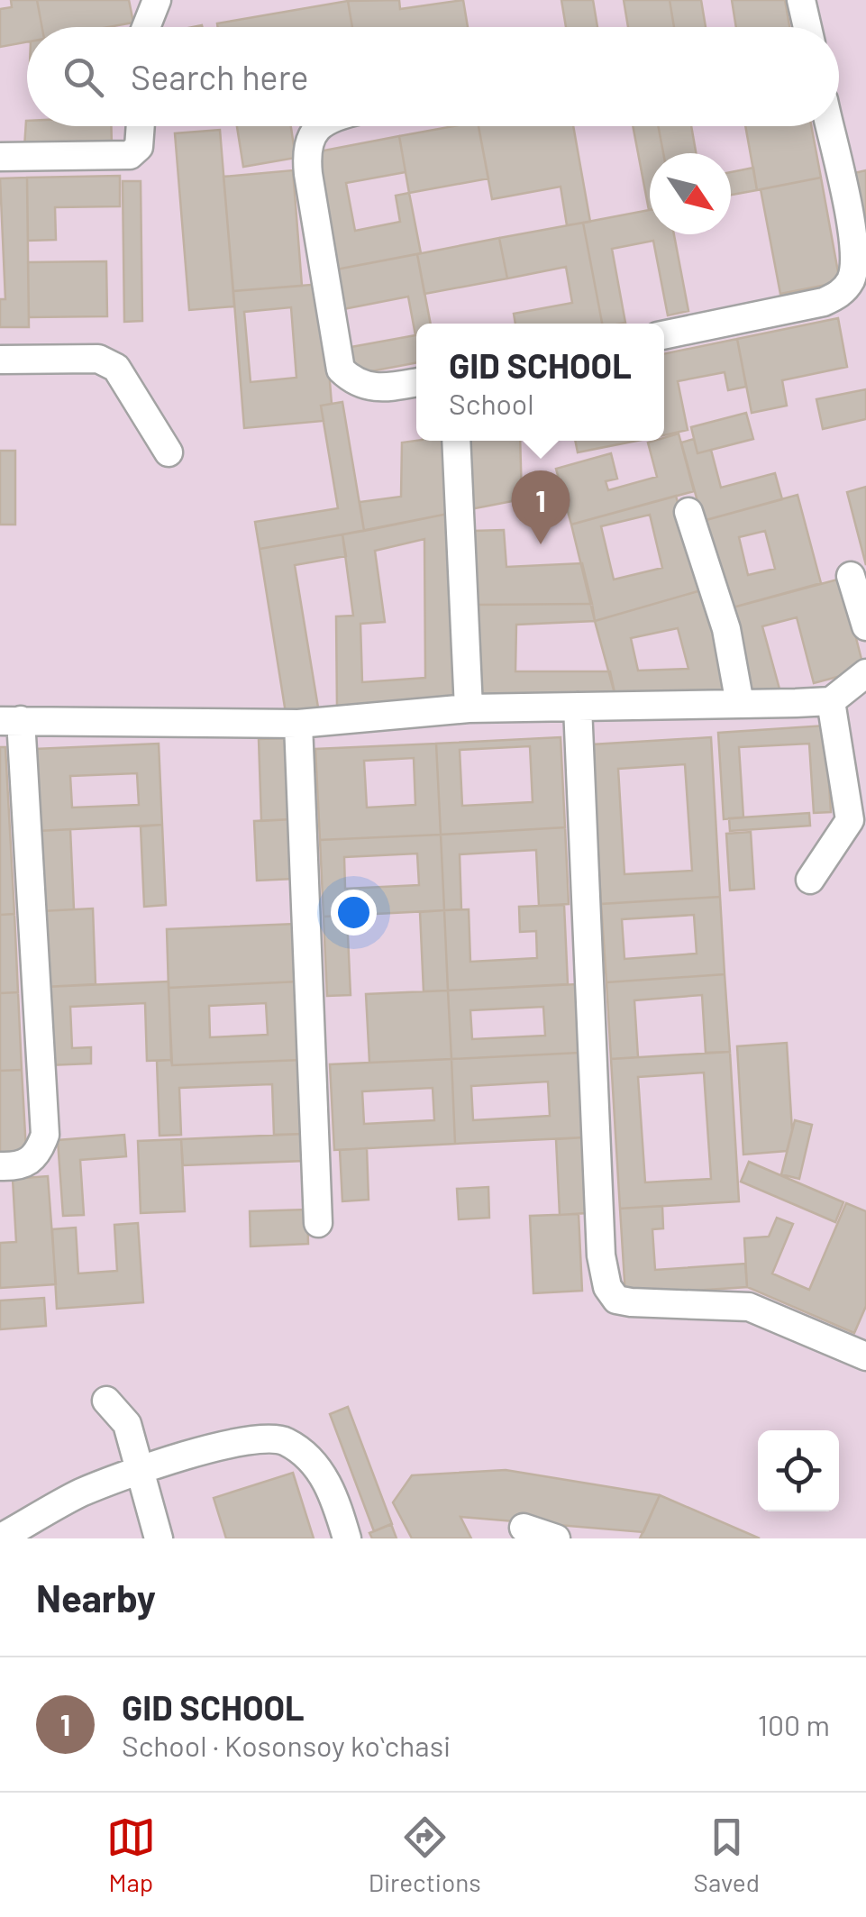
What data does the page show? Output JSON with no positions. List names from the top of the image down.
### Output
{
  "north": "bottom right",
  "page": {
    "search": "Search here",
    "popup": ["GID SCHOOL", "School"],
    "pins": "1",
    "heading": "Nearby",
    "list": [
      {
        "mark": "1",
        "name": "GID SCHOOL",
        "note": "School · Kosonsoy koʻchasi",
        "value": "100 m"
      }
    ],
    "nav": ["Map", "Directions", "Saved"]
  }
}
